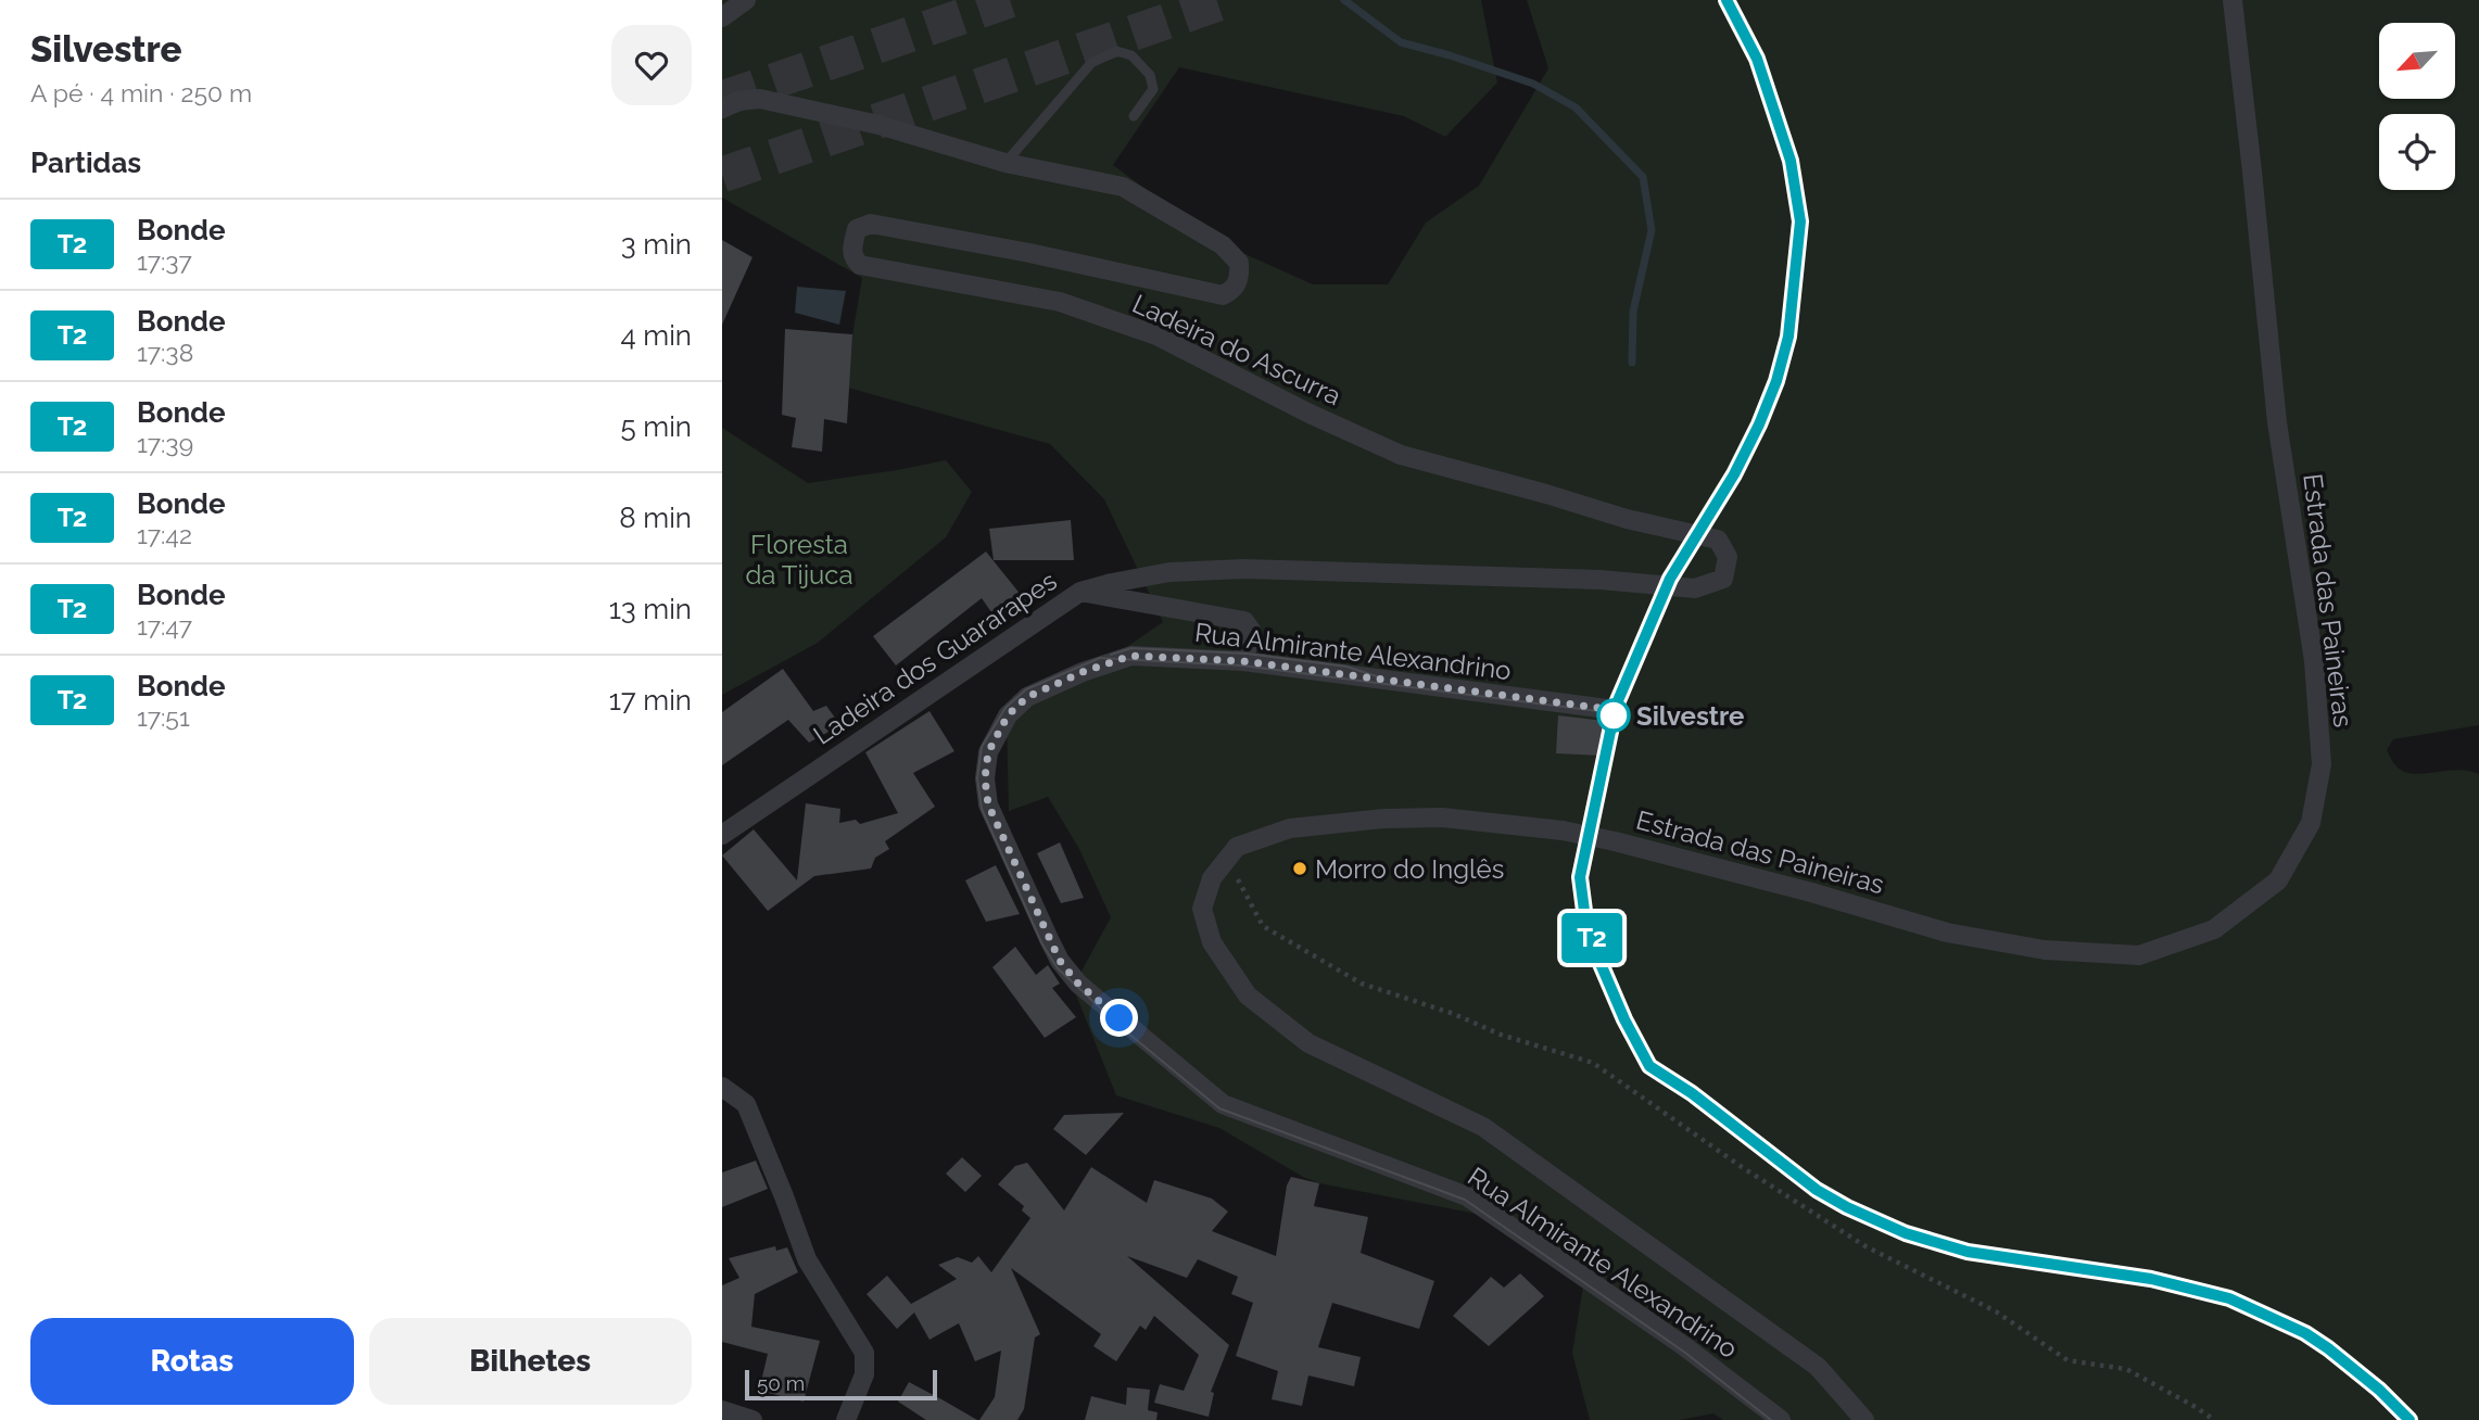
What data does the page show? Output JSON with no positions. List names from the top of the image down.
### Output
{
  "streets": {
    "street": [
      "Ladeira do Ascurra",
      "Estrada das Paineiras",
      "Rua Almirante Alexandrino",
      "Ladeira dos Guararapes"
    ]
  },
  "crossings": [
    ["Ladeira do Ascurra", "Ladeira dos Guararapes"],
    ["Rua Almirante Alexandrino", "Ladeira dos Guararapes"]
  ],
  "parks": ["Floresta da Tijuca"],
  "places": ["Silvestre", "Morro do Inglês"],
  "lines": ["tram line T2"],
  "scale_bar": "50 m",
  "north": "bottom left",
  "page": {
    "heading": [
      ["Silvestre", "A pé · 4 min · 250 m"],
      "Partidas"
    ],
    "on_map": "T2",
    "list": [
      {
        "mark": "T2",
        "name": "Bonde",
        "note": "17:37",
        "value": "3 min"
      },
      {
        "mark": "T2",
        "name": "Bonde",
        "note": "17:38",
        "value": "4 min"
      },
      {
        "mark": "T2",
        "name": "Bonde",
        "note": "17:39",
        "value": "5 min"
      },
      {
        "mark": "T2",
        "name": "Bonde",
        "note": "17:42",
        "value": "8 min"
      },
      {
        "mark": "T2",
        "name": "Bonde",
        "note": "17:47",
        "value": "13 min"
      },
      {
        "mark": "T2",
        "name": "Bonde",
        "note": "17:51",
        "value": "17 min"
      }
    ],
    "buttons": ["Rotas", "Bilhetes"],
    "scale": "50 m"
  }
}
